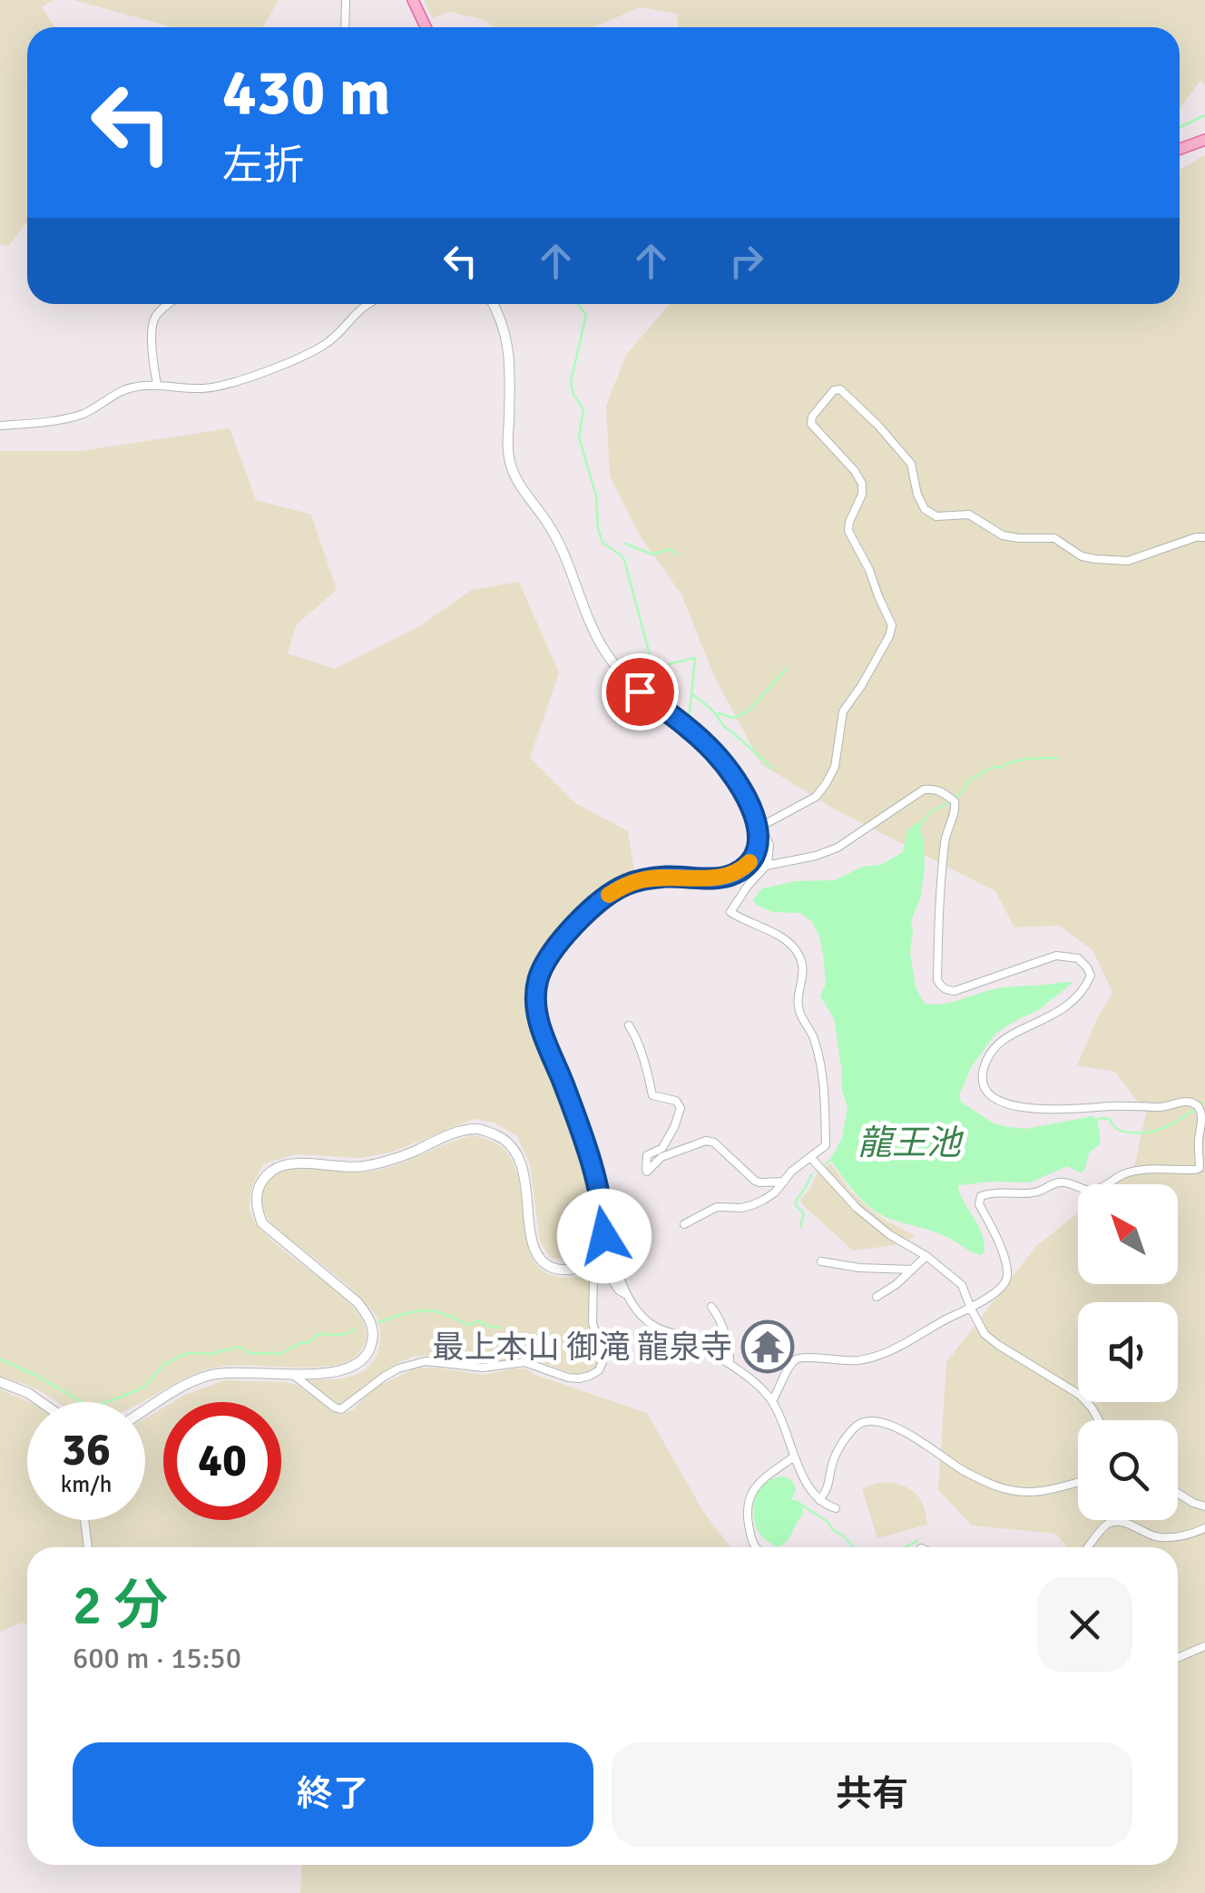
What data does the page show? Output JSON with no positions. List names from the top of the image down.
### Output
{
  "water": ["龍王池"],
  "places": {
    "temple": ["最上本山 御滝 龍泉寺"]
  },
  "north": "top left",
  "page": {
    "turn": ["430 m", "左折"],
    "speed": "36 km/h",
    "limit": "40",
    "heading": ["2 分", "600 m · 15:50"],
    "buttons": ["終了", "共有"]
  }
}
